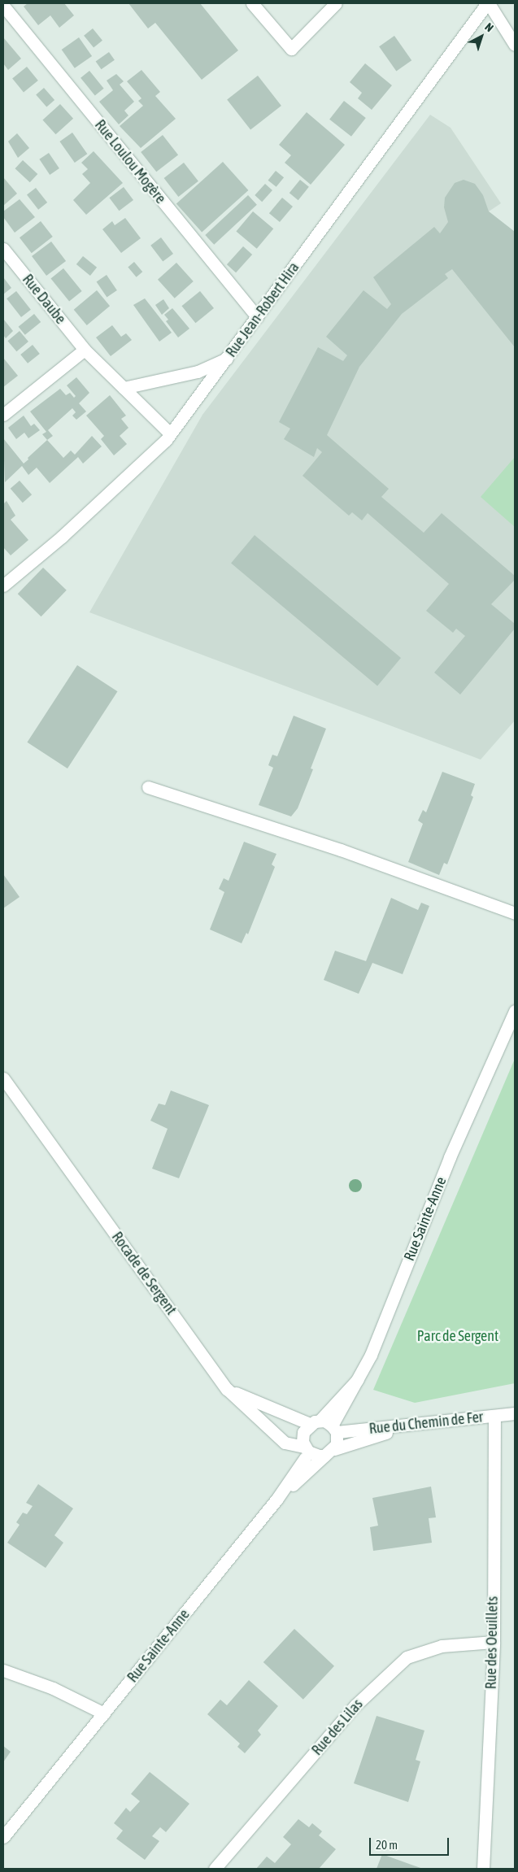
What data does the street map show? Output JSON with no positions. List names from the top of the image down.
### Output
{
  "streets": {
    "street": [
      "Rue Loulou Mogère",
      "Rue Daube",
      "Rue Jean-Robert Hira",
      "Rue Sainte-Anne",
      "Rocade de Sergent",
      "Rue du Chemin de Fer",
      "Rue des Oeuillets",
      "Rue des Lilas"
    ]
  },
  "crossings": [
    ["Rue Loulou Mogère", "Rue Jean-Robert Hira"],
    ["Rue Daube", "Rue Jean-Robert Hira"],
    ["Rue Sainte-Anne", "Rocade de Sergent"],
    ["Rue Sainte-Anne", "Rue du Chemin de Fer"],
    ["Rocade de Sergent", "Rue du Chemin de Fer"],
    ["Rue du Chemin de Fer", "Rue des Oeuillets"],
    ["Rue des Oeuillets", "Rue des Lilas"]
  ],
  "parks": ["Parc de Sergent"],
  "scale_bar": "20 m",
  "north": "top right"
}
